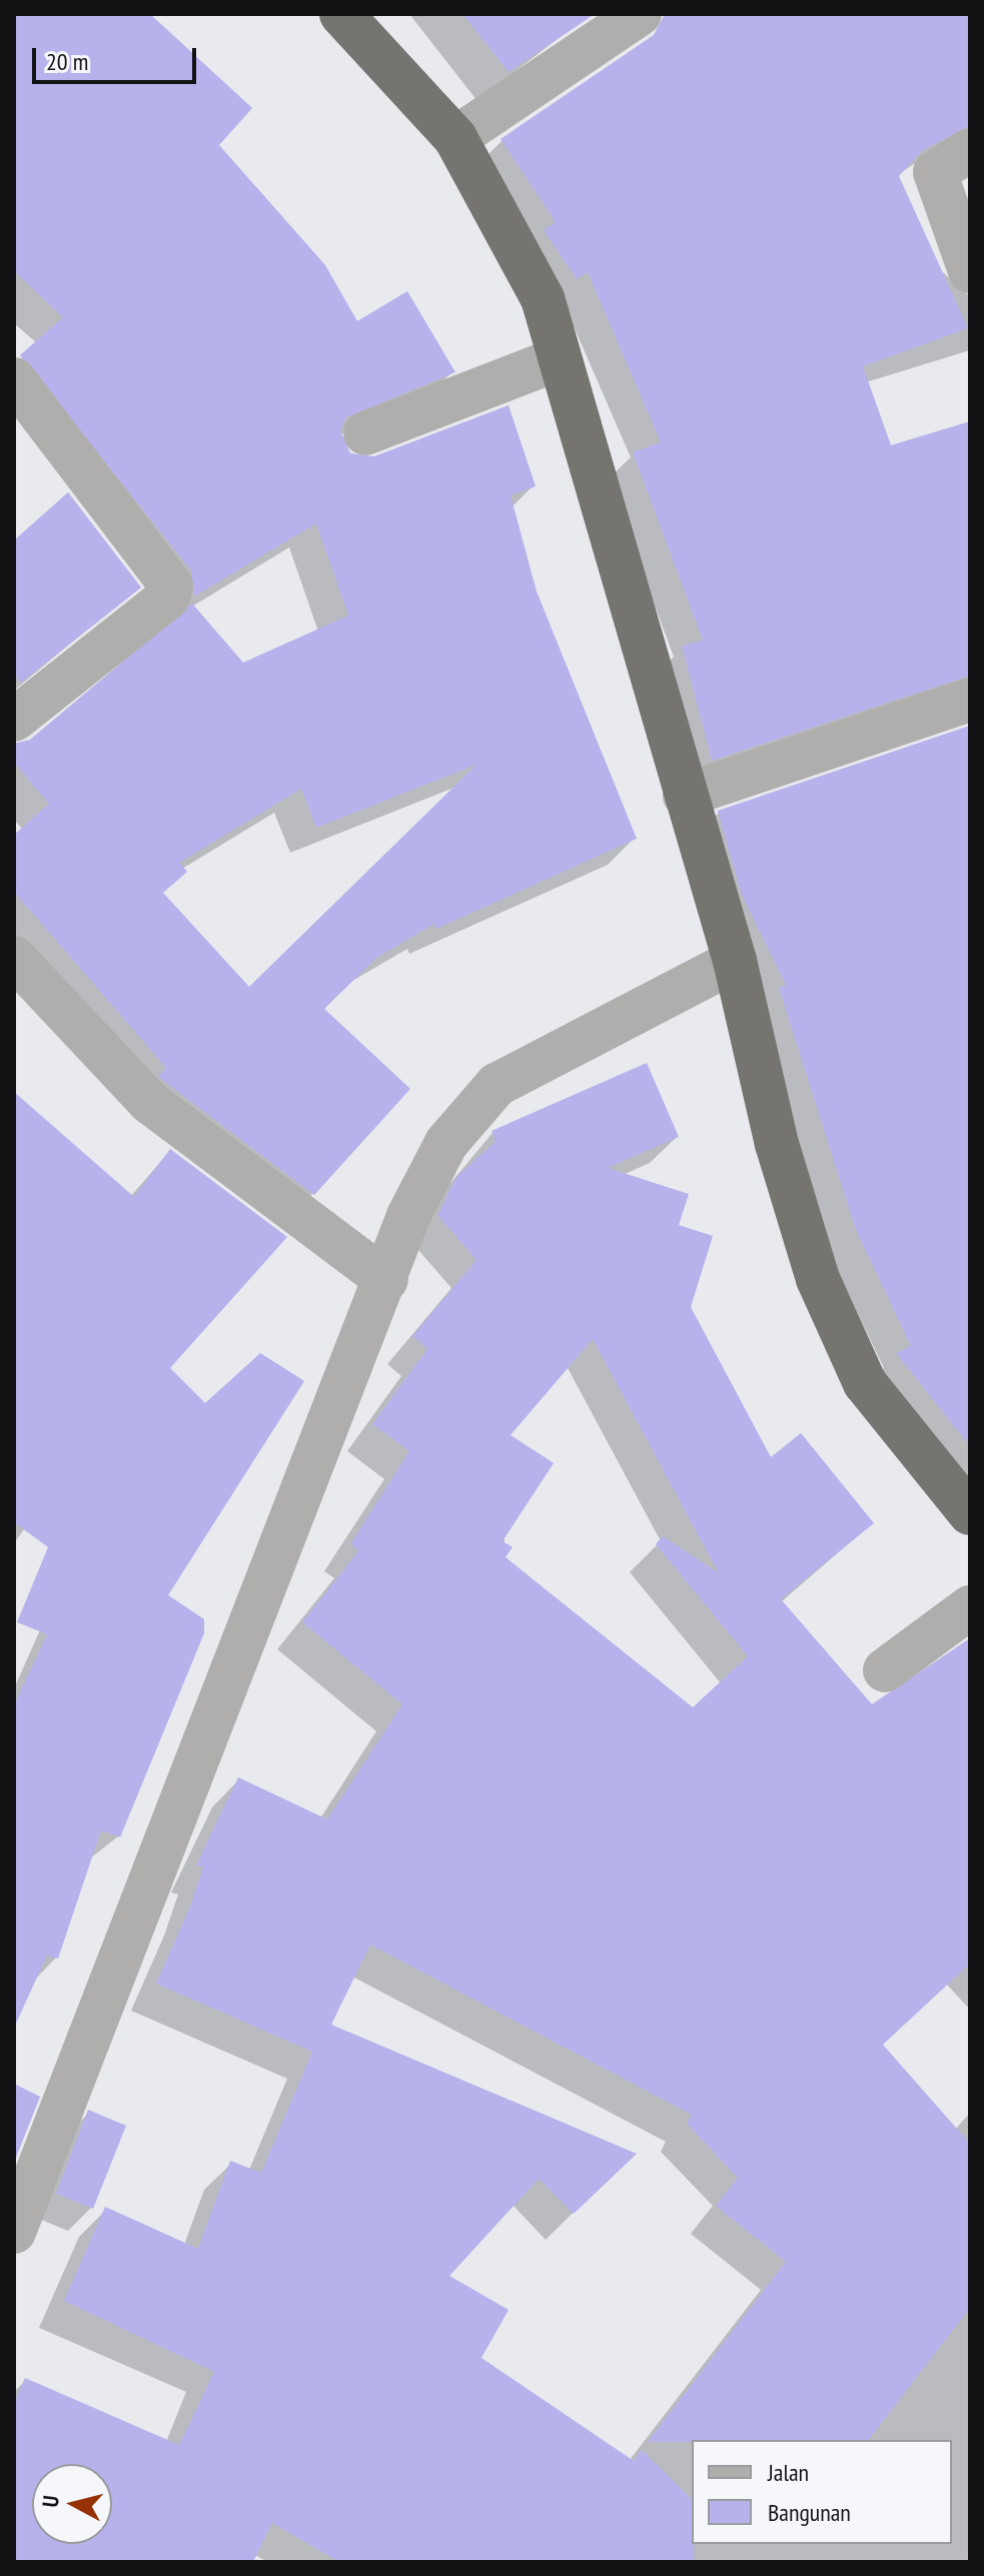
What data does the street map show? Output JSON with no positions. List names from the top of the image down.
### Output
{
  "legend": ["Jalan", "Bangunan"],
  "scale_bar": "20 m",
  "north": "left"
}
